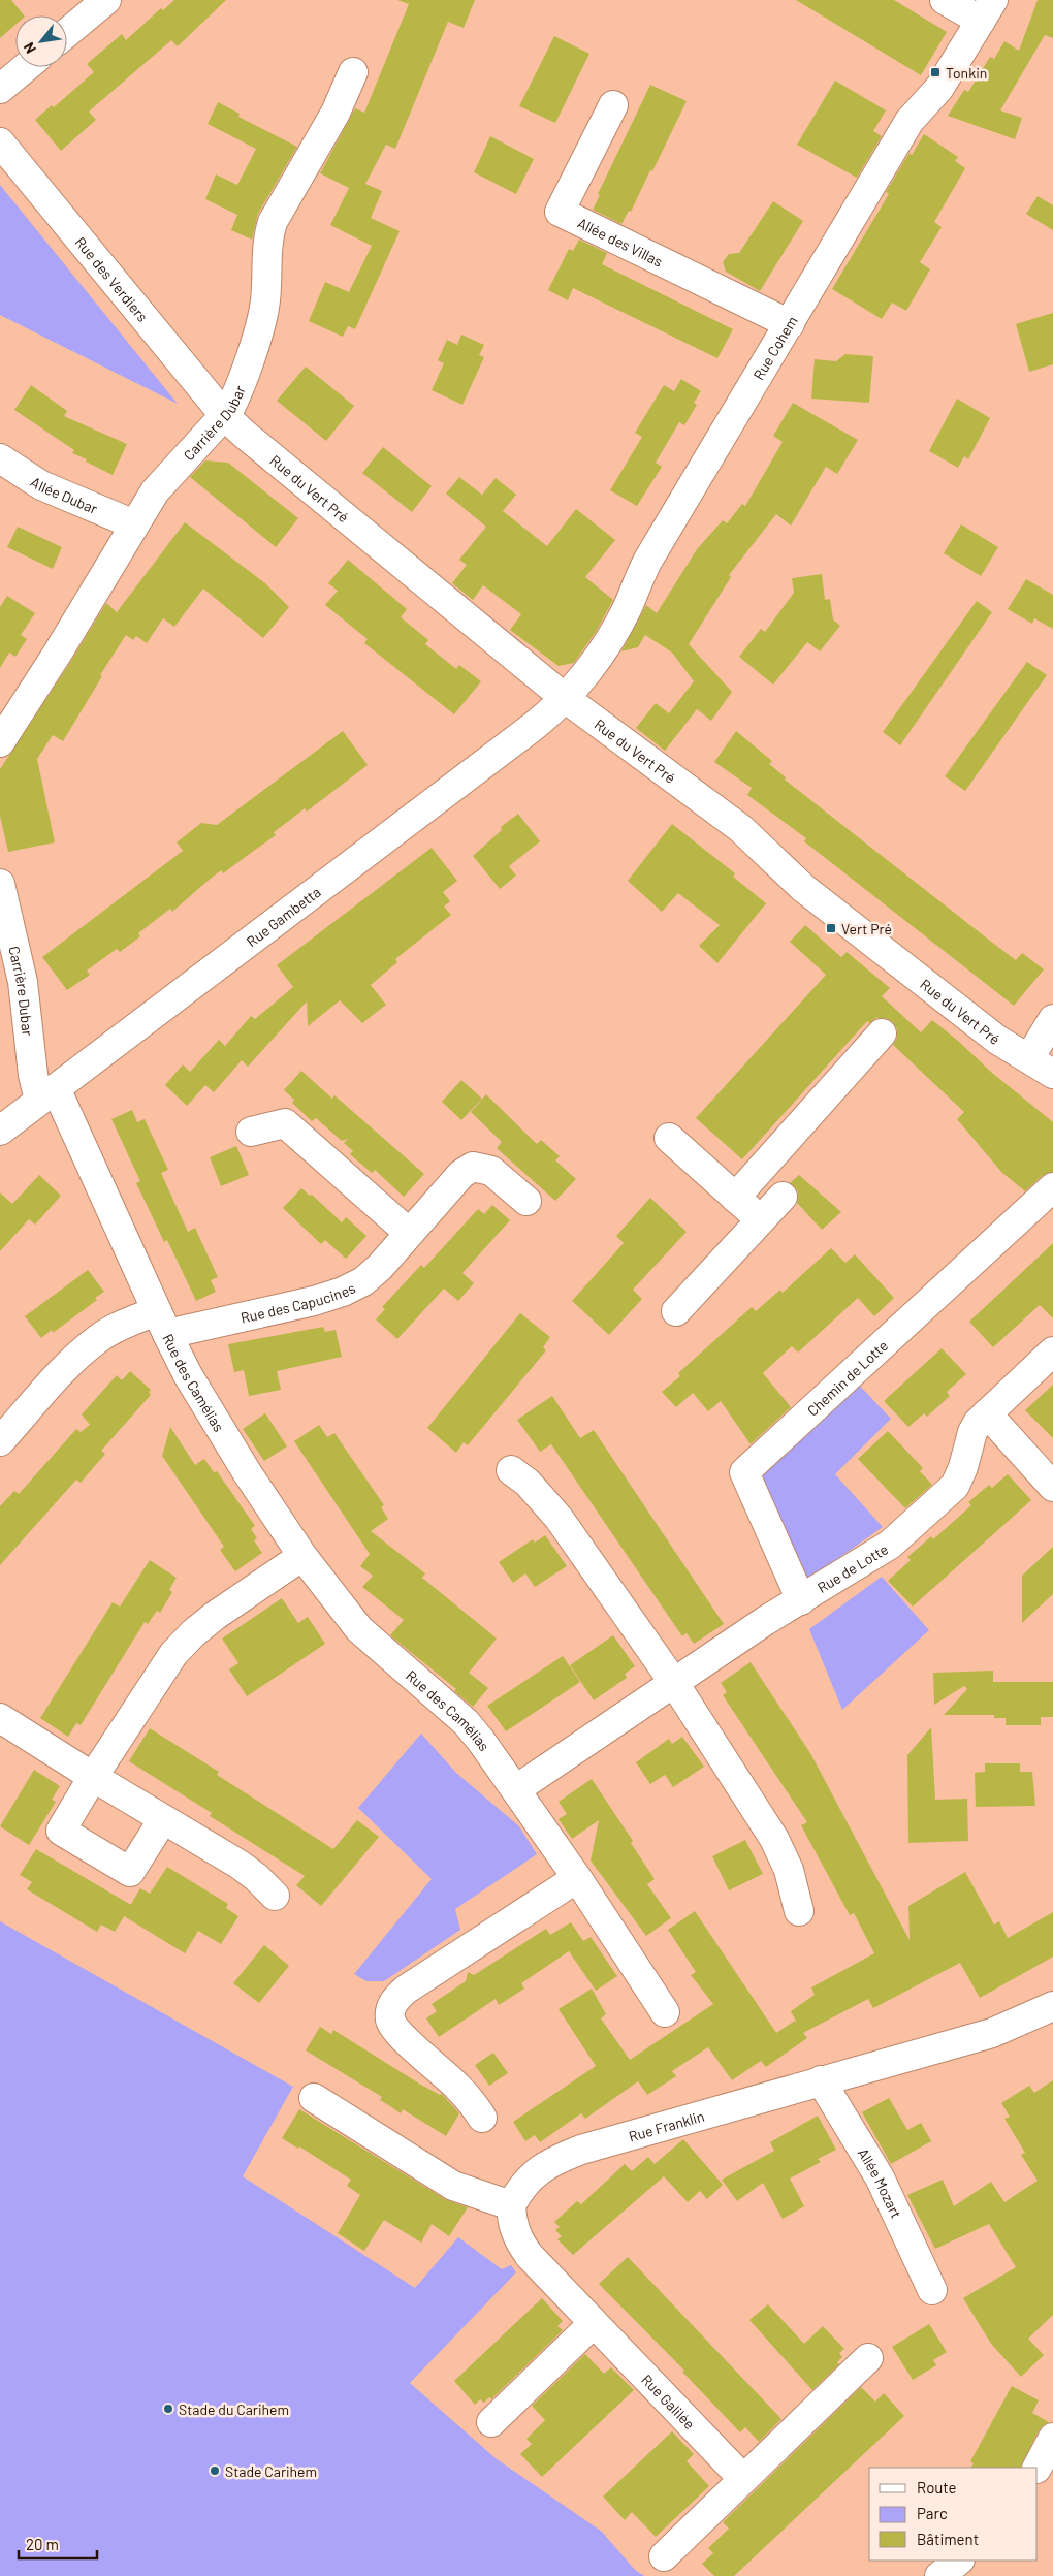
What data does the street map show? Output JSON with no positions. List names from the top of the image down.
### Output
{
  "streets": {
    "street": [
      "Allée des Villas",
      "Rue des Verdiers",
      "Rue Cohem",
      "Carrière Dubar",
      "Rue du Vert Pré",
      "Allée Dubar",
      "Rue Gambetta",
      "Rue des Capucines",
      "Chemin de Lotte",
      "Rue des Camélias",
      "Rue de Lotte",
      "Rue Franklin",
      "Allée Mozart",
      "Rue Galilée"
    ]
  },
  "crossings": [
    ["Allée des Villas", "Rue Cohem"],
    ["Rue des Verdiers", "Carrière Dubar"],
    ["Rue des Verdiers", "Rue du Vert Pré"],
    ["Rue Cohem", "Rue du Vert Pré"],
    ["Rue Cohem", "Rue Gambetta"],
    ["Carrière Dubar", "Rue du Vert Pré"],
    ["Carrière Dubar", "Allée Dubar"],
    ["Carrière Dubar", "Rue Gambetta"],
    ["Carrière Dubar", "Rue des Camélias"],
    ["Rue du Vert Pré", "Rue Gambetta"],
    ["Rue Gambetta", "Rue des Camélias"],
    ["Rue des Capucines", "Rue des Camélias"],
    ["Chemin de Lotte", "Rue de Lotte"],
    ["Rue des Camélias", "Rue de Lotte"],
    ["Rue Franklin", "Allée Mozart"],
    ["Rue Franklin", "Rue Galilée"]
  ],
  "places": {
    "transit": ["Tonkin", "Vert Pré"],
    "other": ["Stade du Carihem", "Stade Carihem"]
  },
  "legend": ["Route", "Parc", "Bâtiment"],
  "scale_bar": "20 m",
  "north": "bottom left"
}
